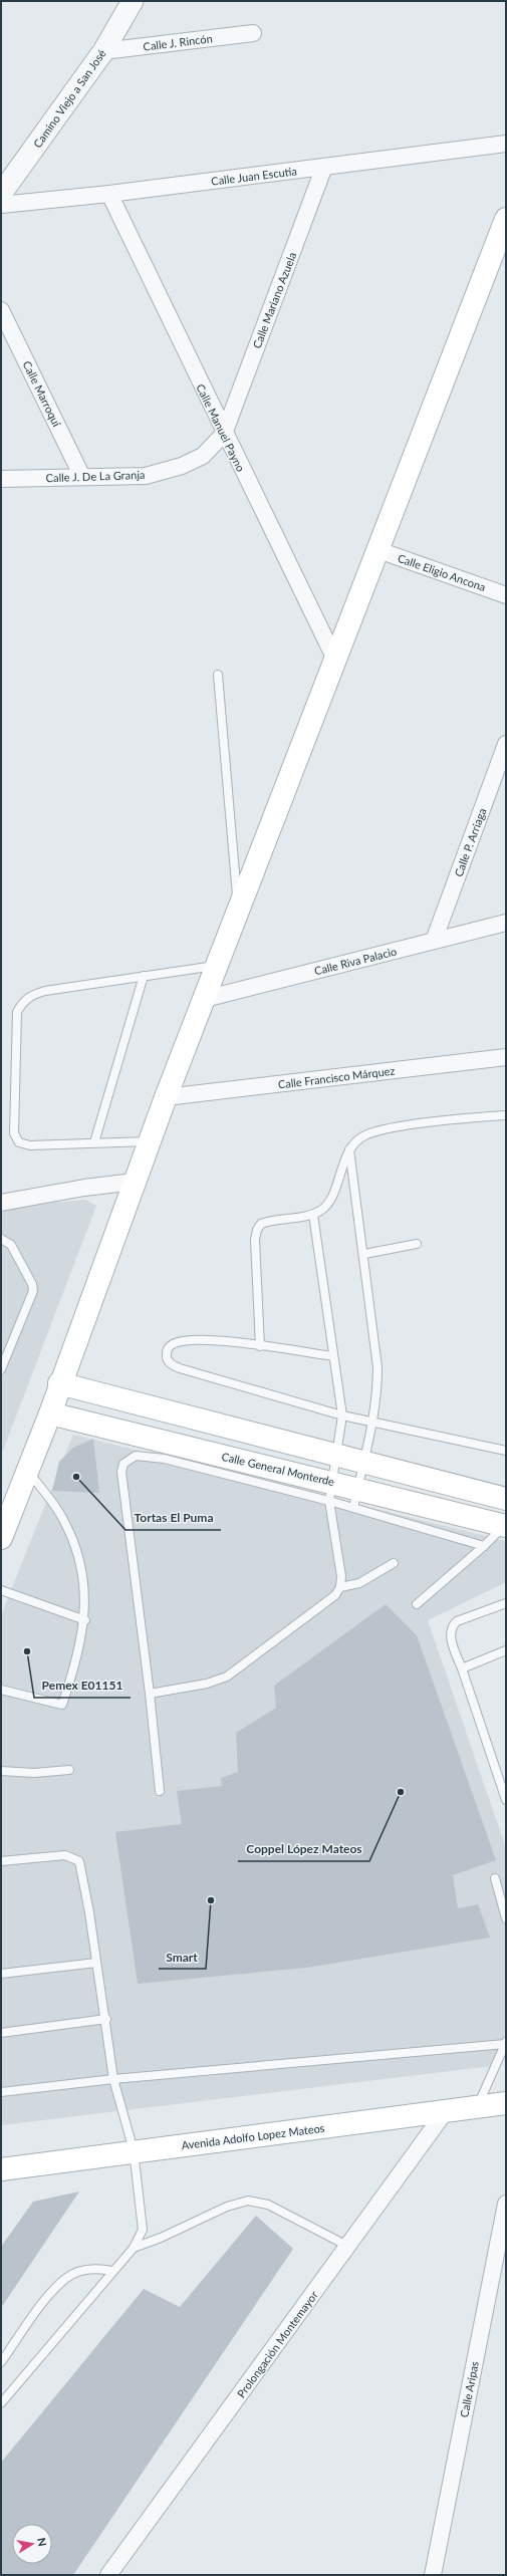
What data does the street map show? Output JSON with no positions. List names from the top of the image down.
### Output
{
  "streets": {
    "main road": ["Calle General Monterde", "Avenida Adolfo Lopez Mateos"],
    "street": [
      "Calle J. Rincón",
      "Camino Viejo a San José",
      "Calle Juan Escutia",
      "Calle Mariano Azuela",
      "Calle Marroquí",
      "Calle Manuel Payno",
      "Calle J. De La Granja",
      "Calle Eligio Ancona",
      "Calle P. Arriaga",
      "Calle Riva Palacio",
      "Calle Francisco Márquez",
      "Prolongación Montemayor",
      "Calle Aripas"
    ]
  },
  "crossings": [
    ["Calle J. Rincón", "Camino Viejo a San José"],
    ["Calle Juan Escutia", "Calle Mariano Azuela"],
    ["Calle Juan Escutia", "Calle Manuel Payno"],
    ["Calle Mariano Azuela", "Calle Manuel Payno"],
    ["Calle Mariano Azuela", "Calle J. De La Granja"],
    ["Calle Marroquí", "Calle J. De La Granja"],
    ["Calle Manuel Payno", "Calle J. De La Granja"],
    ["Calle P. Arriaga", "Calle Riva Palacio"],
    ["Avenida Adolfo Lopez Mateos", "Prolongación Montemayor"]
  ],
  "places": [
    "Tortas El Puma",
    "Pemex E01151",
    "Coppel López Mateos",
    "Smart"
  ],
  "north": "right"
}
